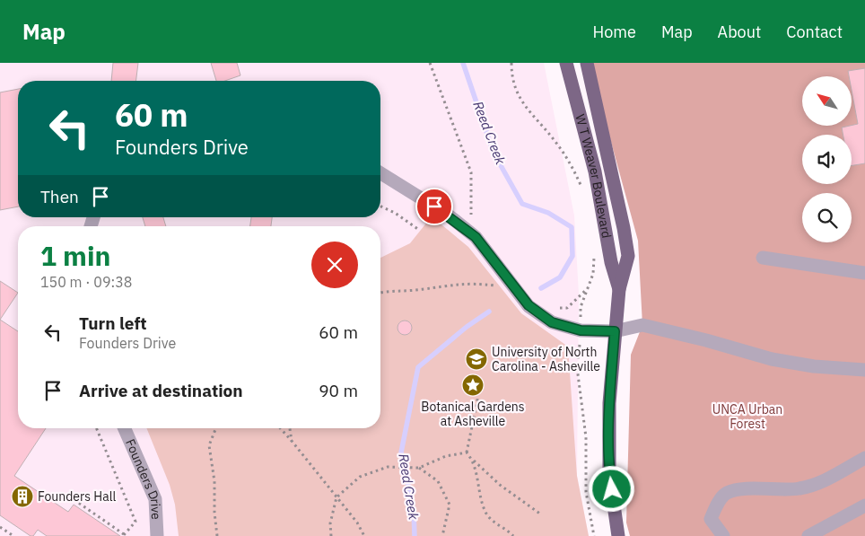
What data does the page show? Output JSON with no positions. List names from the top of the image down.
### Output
{
  "streets": {
    "main road": ["W T Weaver Boulevard"],
    "street": ["Founders Drive"]
  },
  "water": ["Reed Creek"],
  "parks": ["UNCA Urban Forest"],
  "places": {
    "school or university": ["University of North Carolina - Asheville"],
    "place": ["Botanical Gardens at Asheville"],
    "building": ["Founders Hall"]
  },
  "north": "top left",
  "page": {
    "header": "Map",
    "nav": [
      "Home",
      "Map",
      "About",
      "Contact"
    ],
    "turn": ["60 m", "Founders Drive"],
    "then": "Then",
    "heading": ["1 min", "150 m · 09:38"],
    "list": [
      {
        "name": "Turn left",
        "note": "Founders Drive",
        "value": "60 m"
      },
      {
        "name": "Arrive at destination",
        "value": "90 m"
      }
    ]
  }
}
